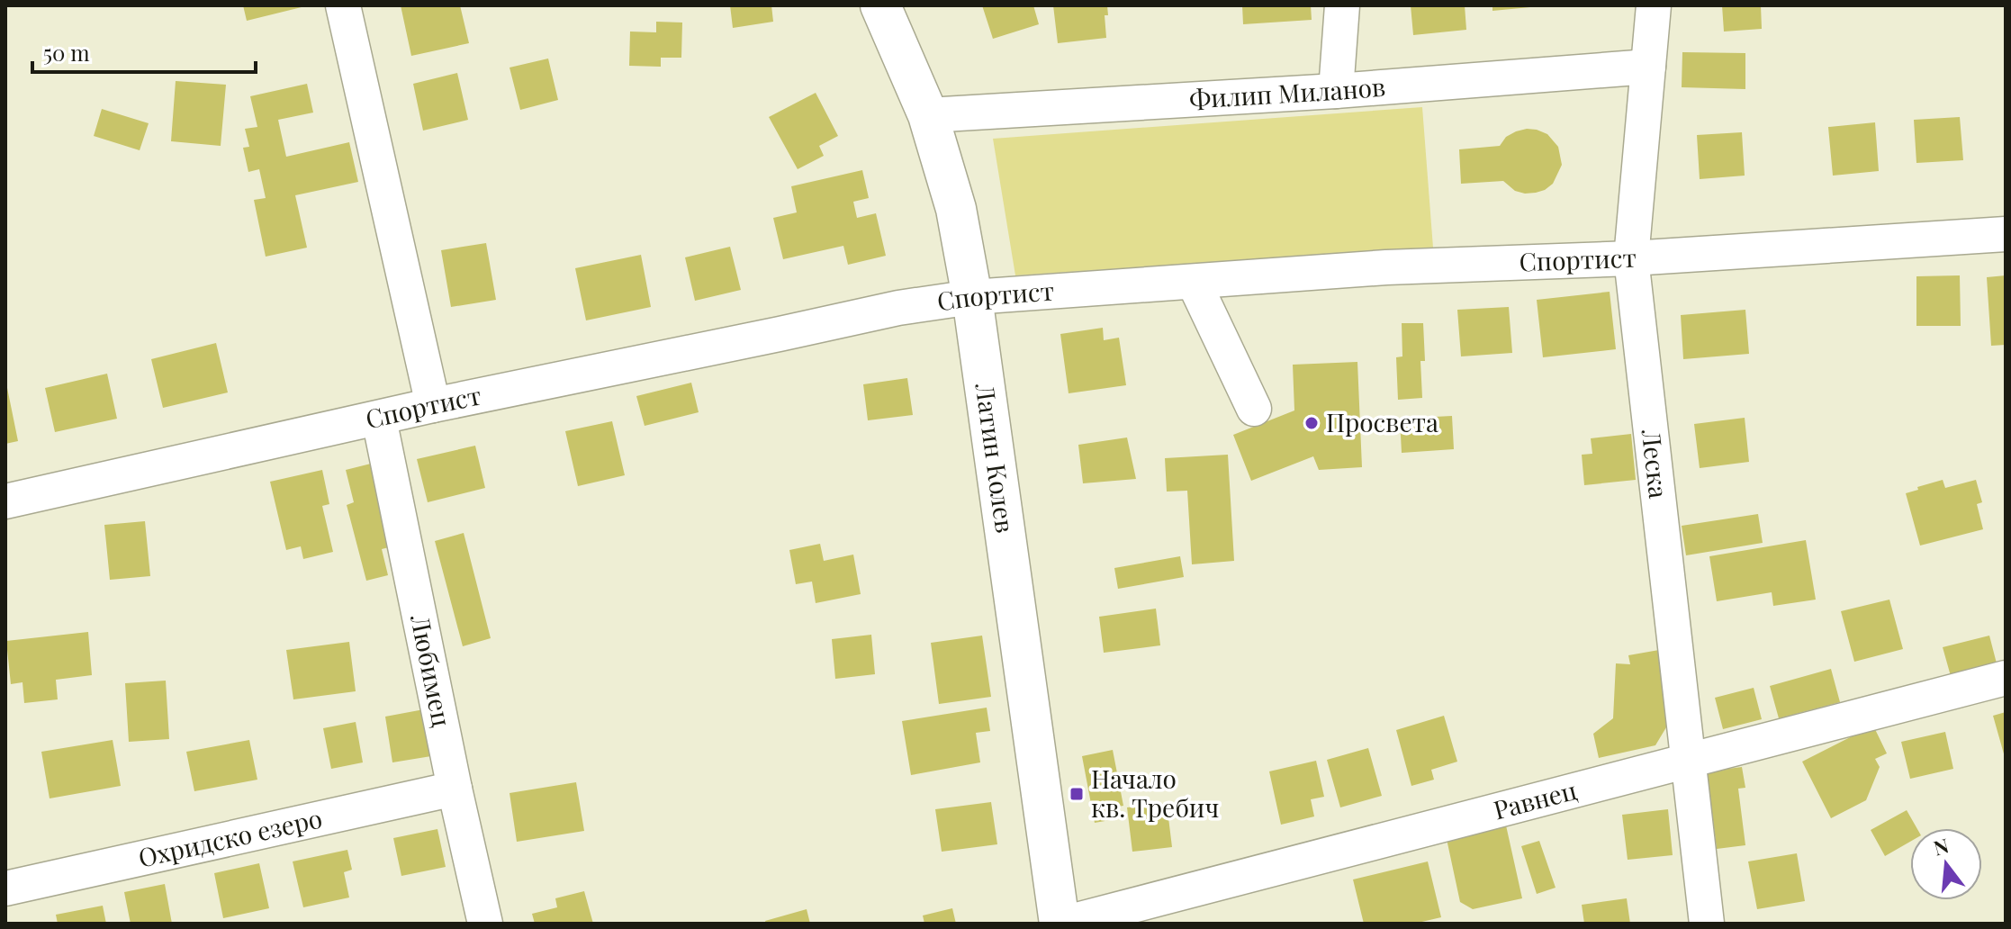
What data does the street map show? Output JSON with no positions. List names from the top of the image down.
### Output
{
  "streets": {
    "main road": ["Латин Колев"],
    "street": [
      "Филип Миланов",
      "Спортист",
      "Леска",
      "Любимец",
      "Равнец",
      "Охридско езеро"
    ]
  },
  "crossings": [
    ["Филип Миланов", "Латин Колев"],
    ["Филип Миланов", "Леска"],
    ["Спортист", "Латин Колев"],
    ["Спортист", "Леска"],
    ["Спортист", "Любимец"],
    ["Латин Колев", "Равнец"],
    ["Леска", "Равнец"],
    ["Любимец", "Охридско езеро"]
  ],
  "places": {
    "other": ["Просвета"],
    "transit": ["Начало кв. Требич"]
  },
  "scale_bar": "50 m",
  "north": "top"
}
